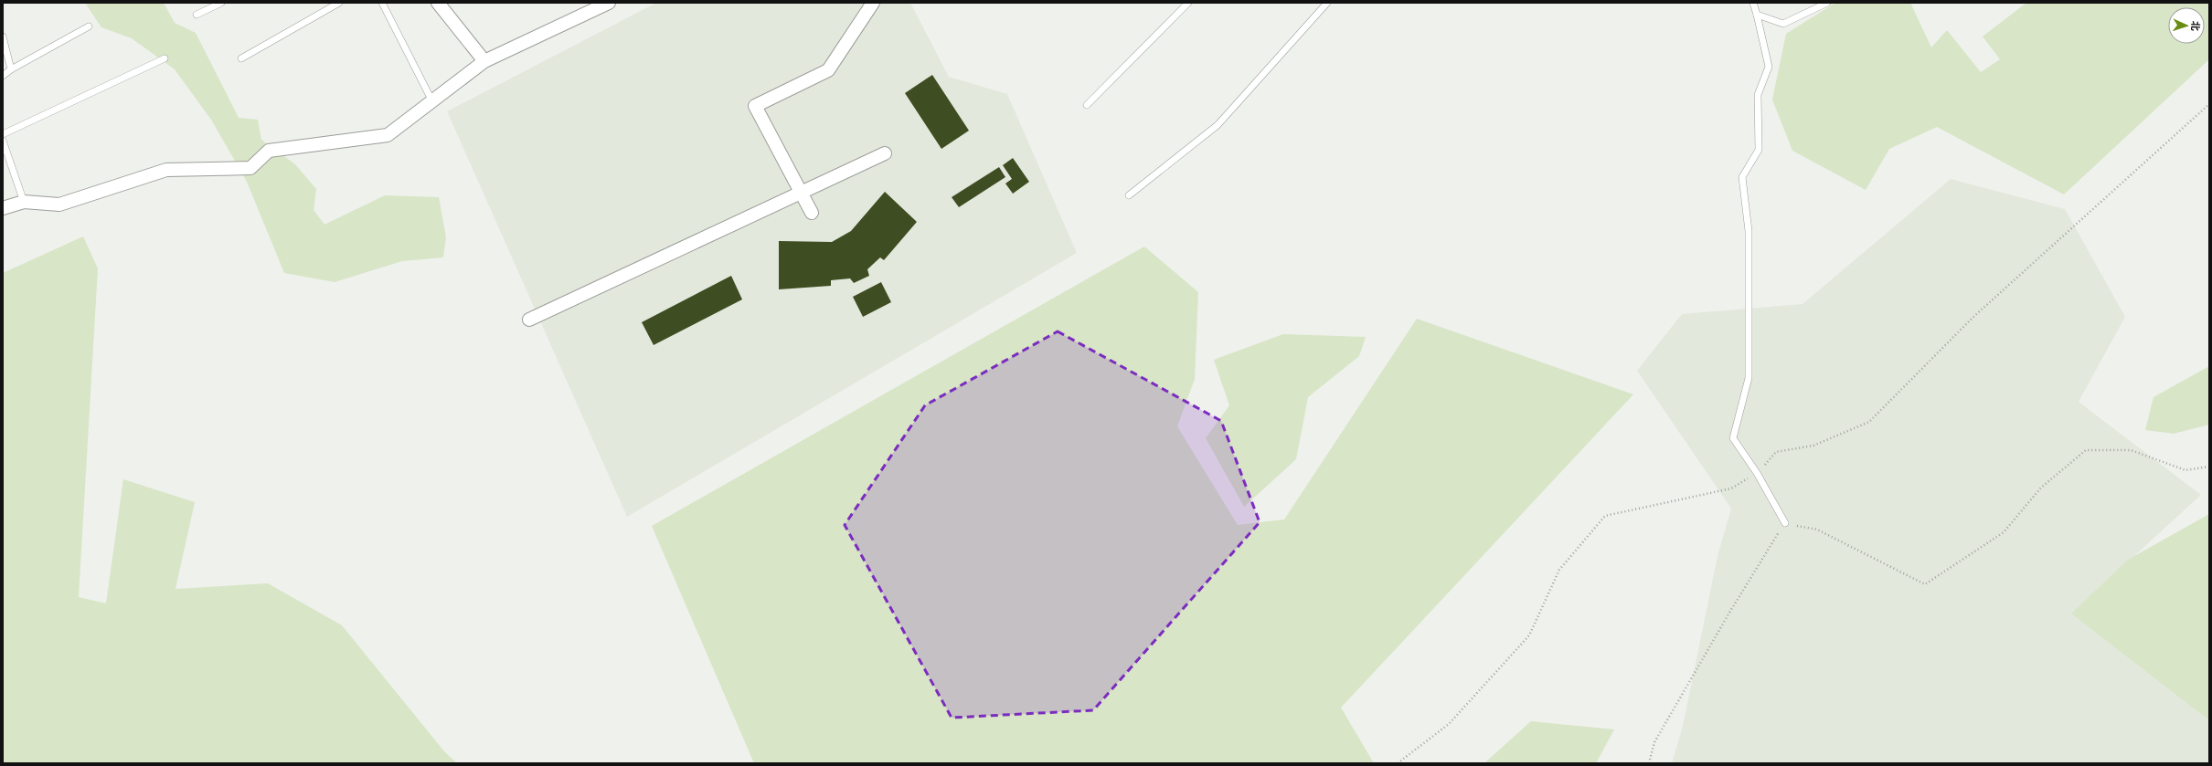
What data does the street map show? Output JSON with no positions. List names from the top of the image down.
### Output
{
  "north": "right"
}
